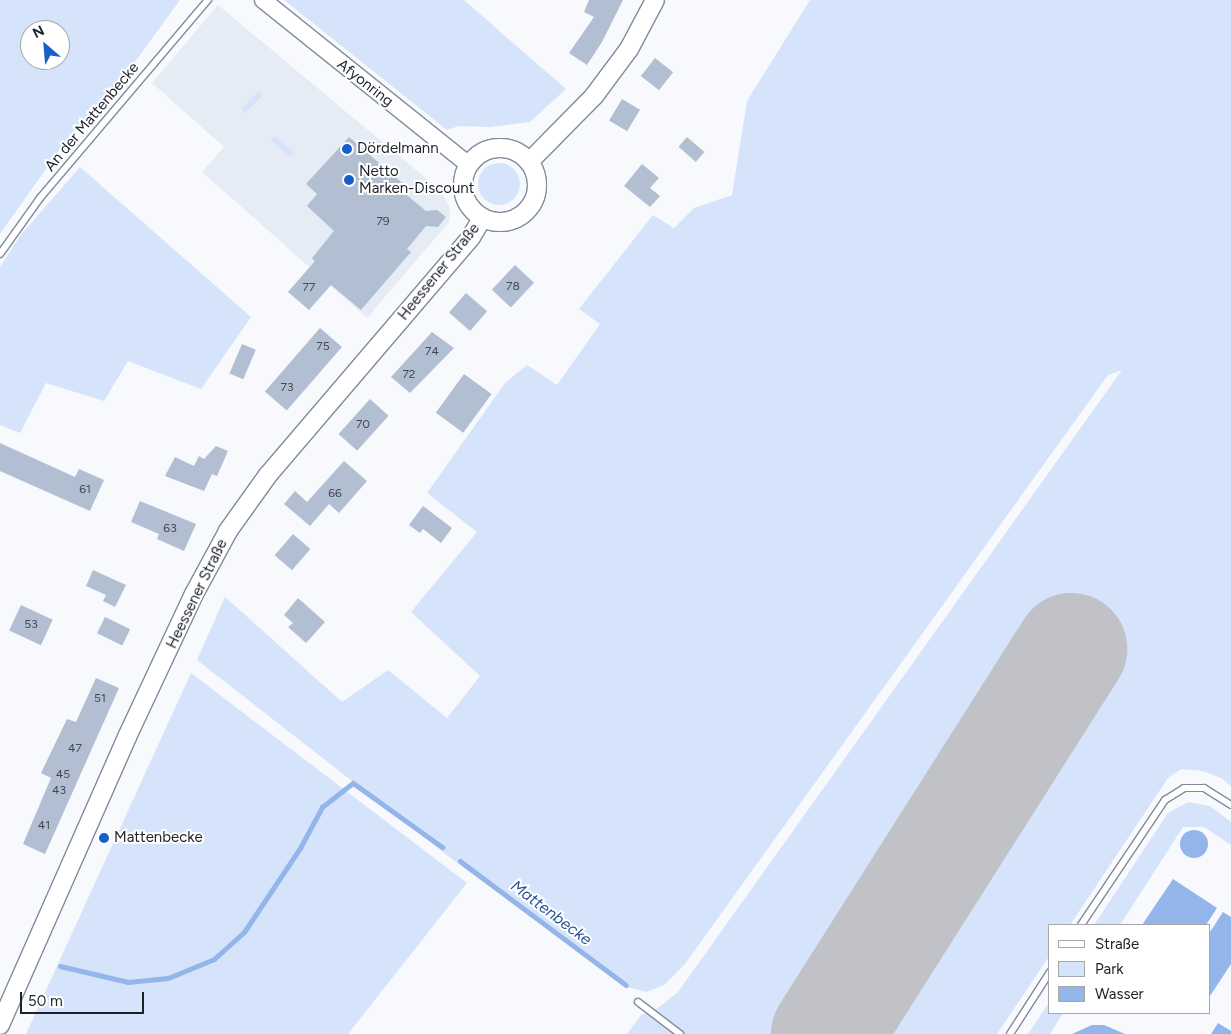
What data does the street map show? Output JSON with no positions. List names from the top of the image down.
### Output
{
  "streets": {
    "main road": ["Heessener Straße"],
    "street": ["Afyonring"],
    "lane": ["An der Mattenbecke"]
  },
  "crossings": [
    ["Afyonring", "Heessener Straße"]
  ],
  "water": ["Mattenbecke"],
  "places": ["Dördelmann", "Netto Marken-Discount", "Mattenbecke"],
  "house_numbers": [
    "79",
    "78",
    "77",
    "75",
    "74",
    "72",
    "73",
    "70",
    "61",
    "66",
    "63",
    "53",
    "51",
    "47",
    "45",
    "43",
    "41"
  ],
  "legend": ["Straße", "Park", "Wasser"],
  "scale_bar": "50 m",
  "north": "top left"
}
